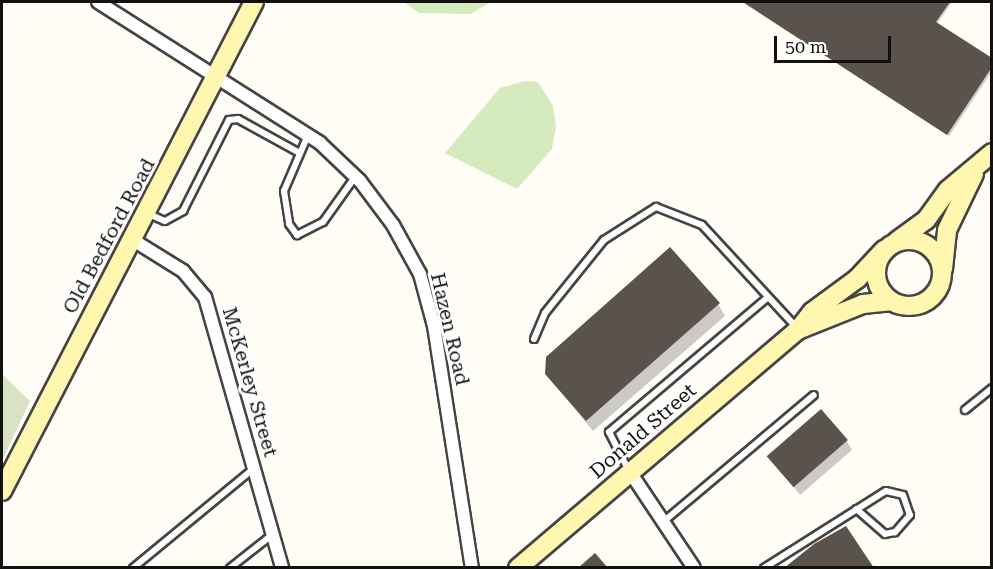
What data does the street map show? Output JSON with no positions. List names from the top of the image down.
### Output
{
  "streets": {
    "street": [
      "Old Bedford Road",
      "Hazen Road",
      "McKerley Street",
      "Donald Street"
    ]
  },
  "crossings": [
    ["Old Bedford Road", "Hazen Road"],
    ["Old Bedford Road", "McKerley Street"]
  ],
  "scale_bar": "50 m"
}
